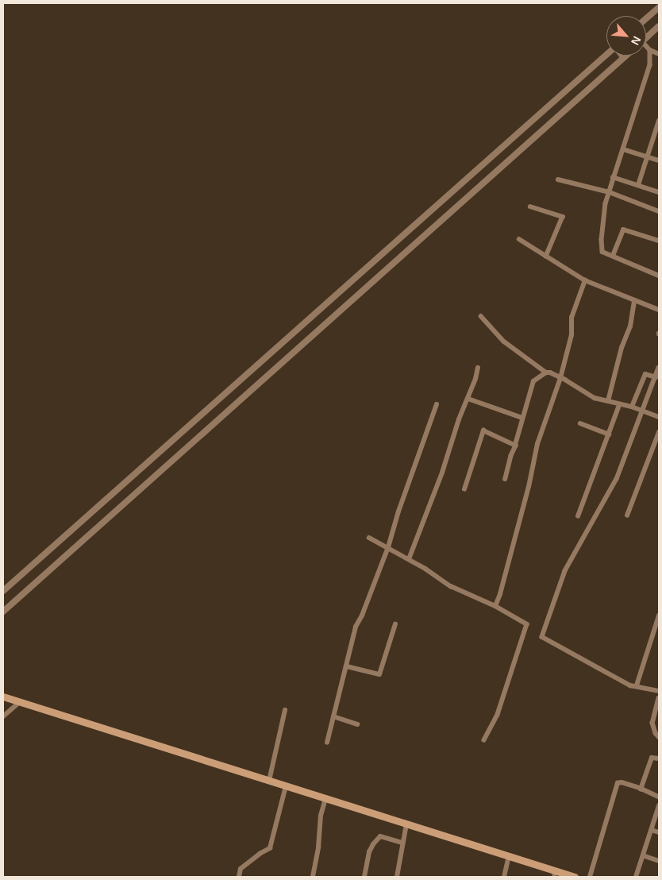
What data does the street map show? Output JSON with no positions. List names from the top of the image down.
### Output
{
  "north": "bottom right"
}
